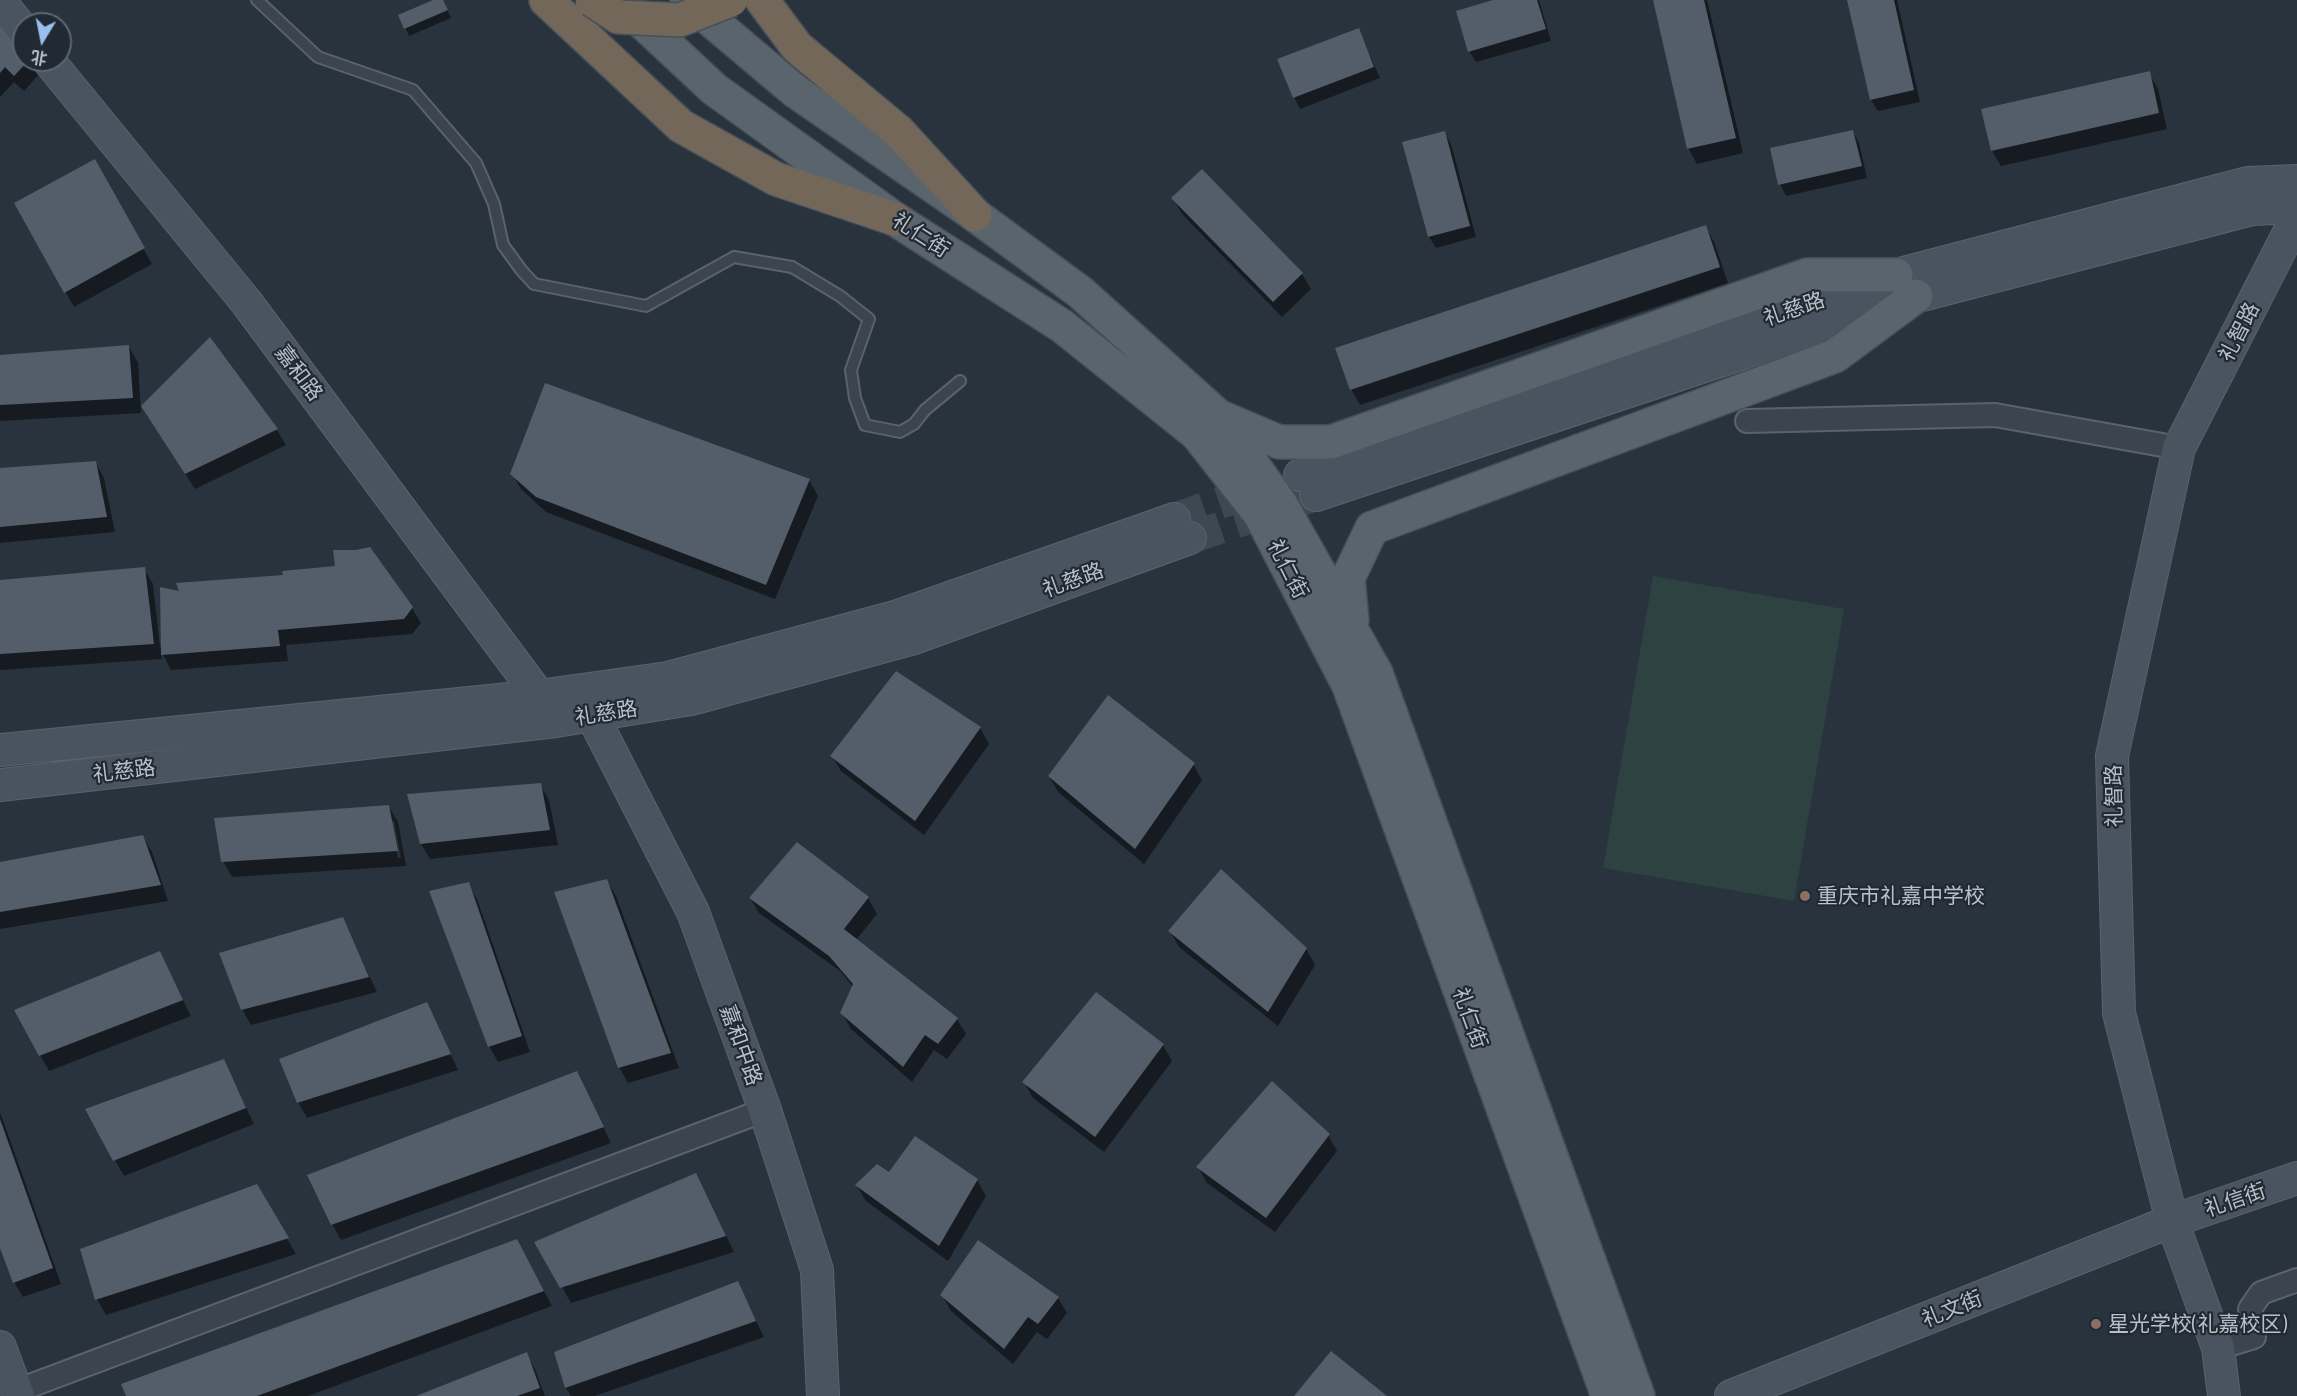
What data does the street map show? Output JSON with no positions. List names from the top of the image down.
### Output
{
  "streets": {
    "main road": [
      "礼仁街",
      "礼慈路",
      "礼智路",
      "嘉和路",
      "嘉和中路",
      "礼信街",
      "礼文街"
    ]
  },
  "crossings": [
    ["礼慈路", "嘉和路"],
    ["礼慈路", "嘉和中路"],
    ["礼智路", "礼信街"],
    ["礼智路", "礼文街"],
    ["礼信街", "礼文街"]
  ],
  "places": ["重庆市礼嘉中学校", "星光学校(礼嘉校区)"],
  "north": "bottom"
}
